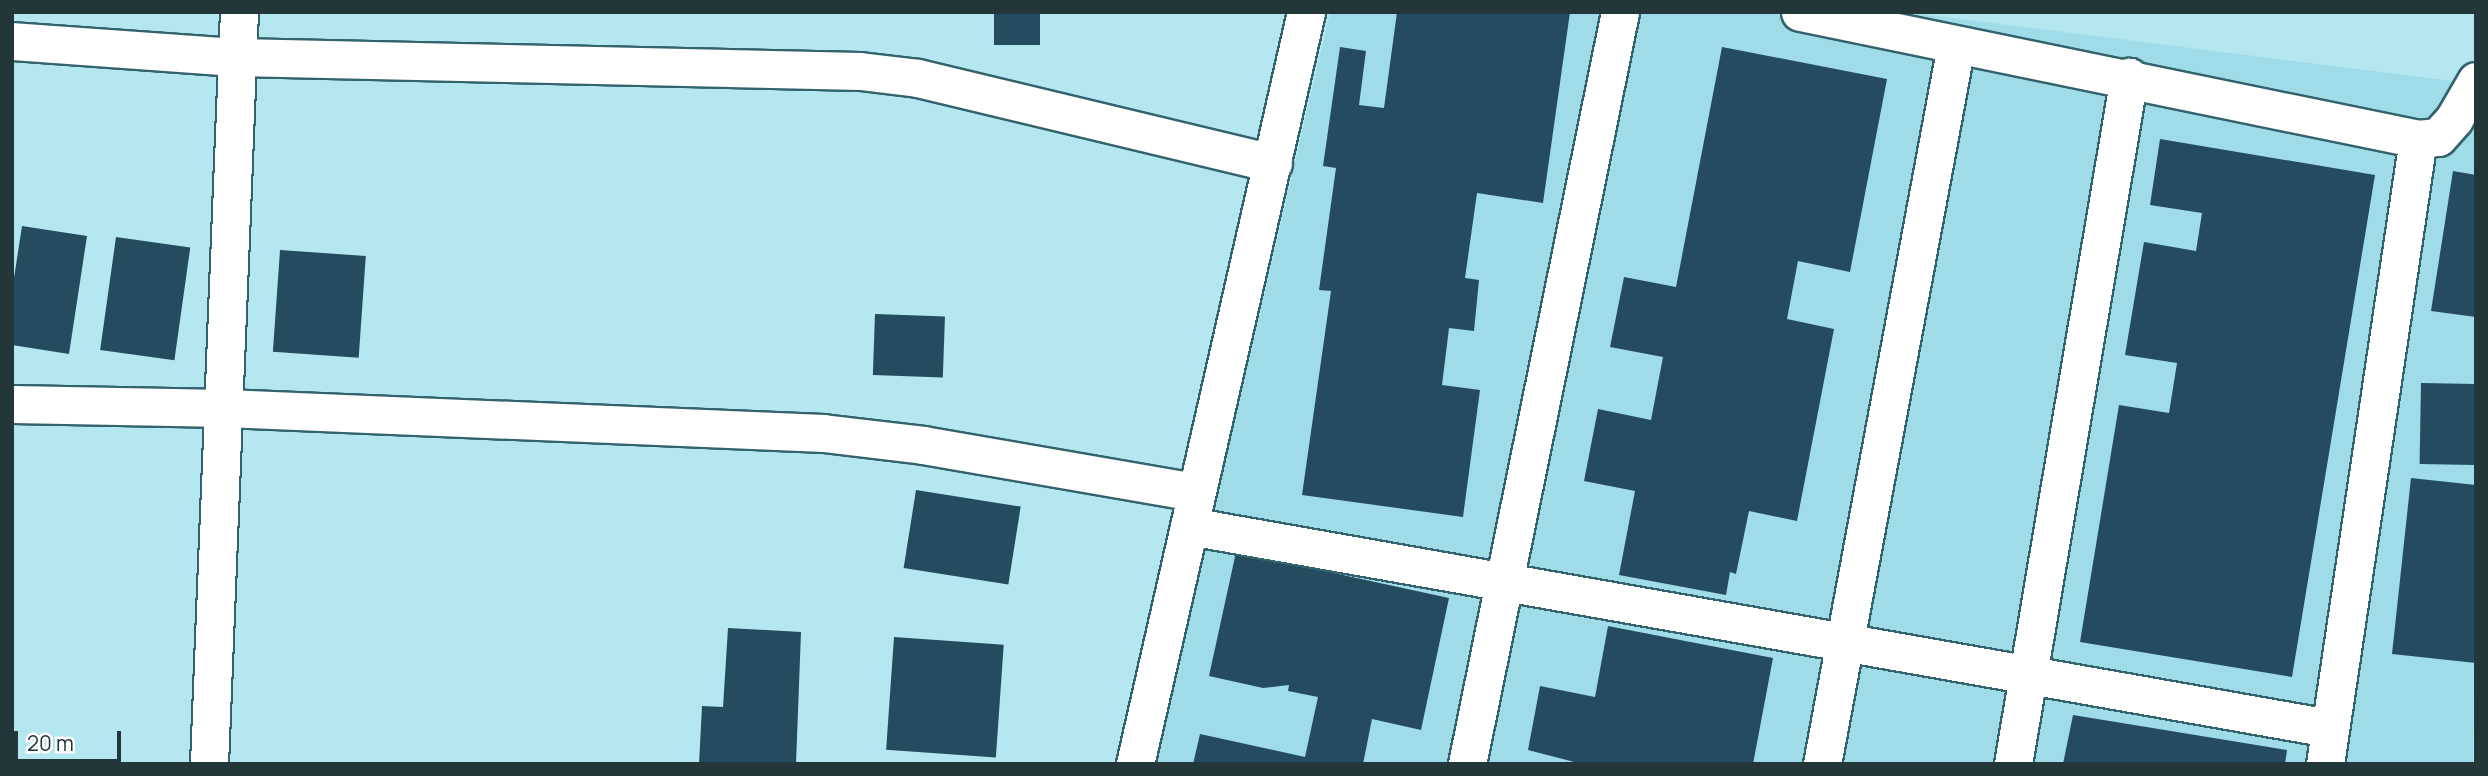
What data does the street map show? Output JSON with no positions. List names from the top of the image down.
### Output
{
  "scale_bar": "20 m"
}
